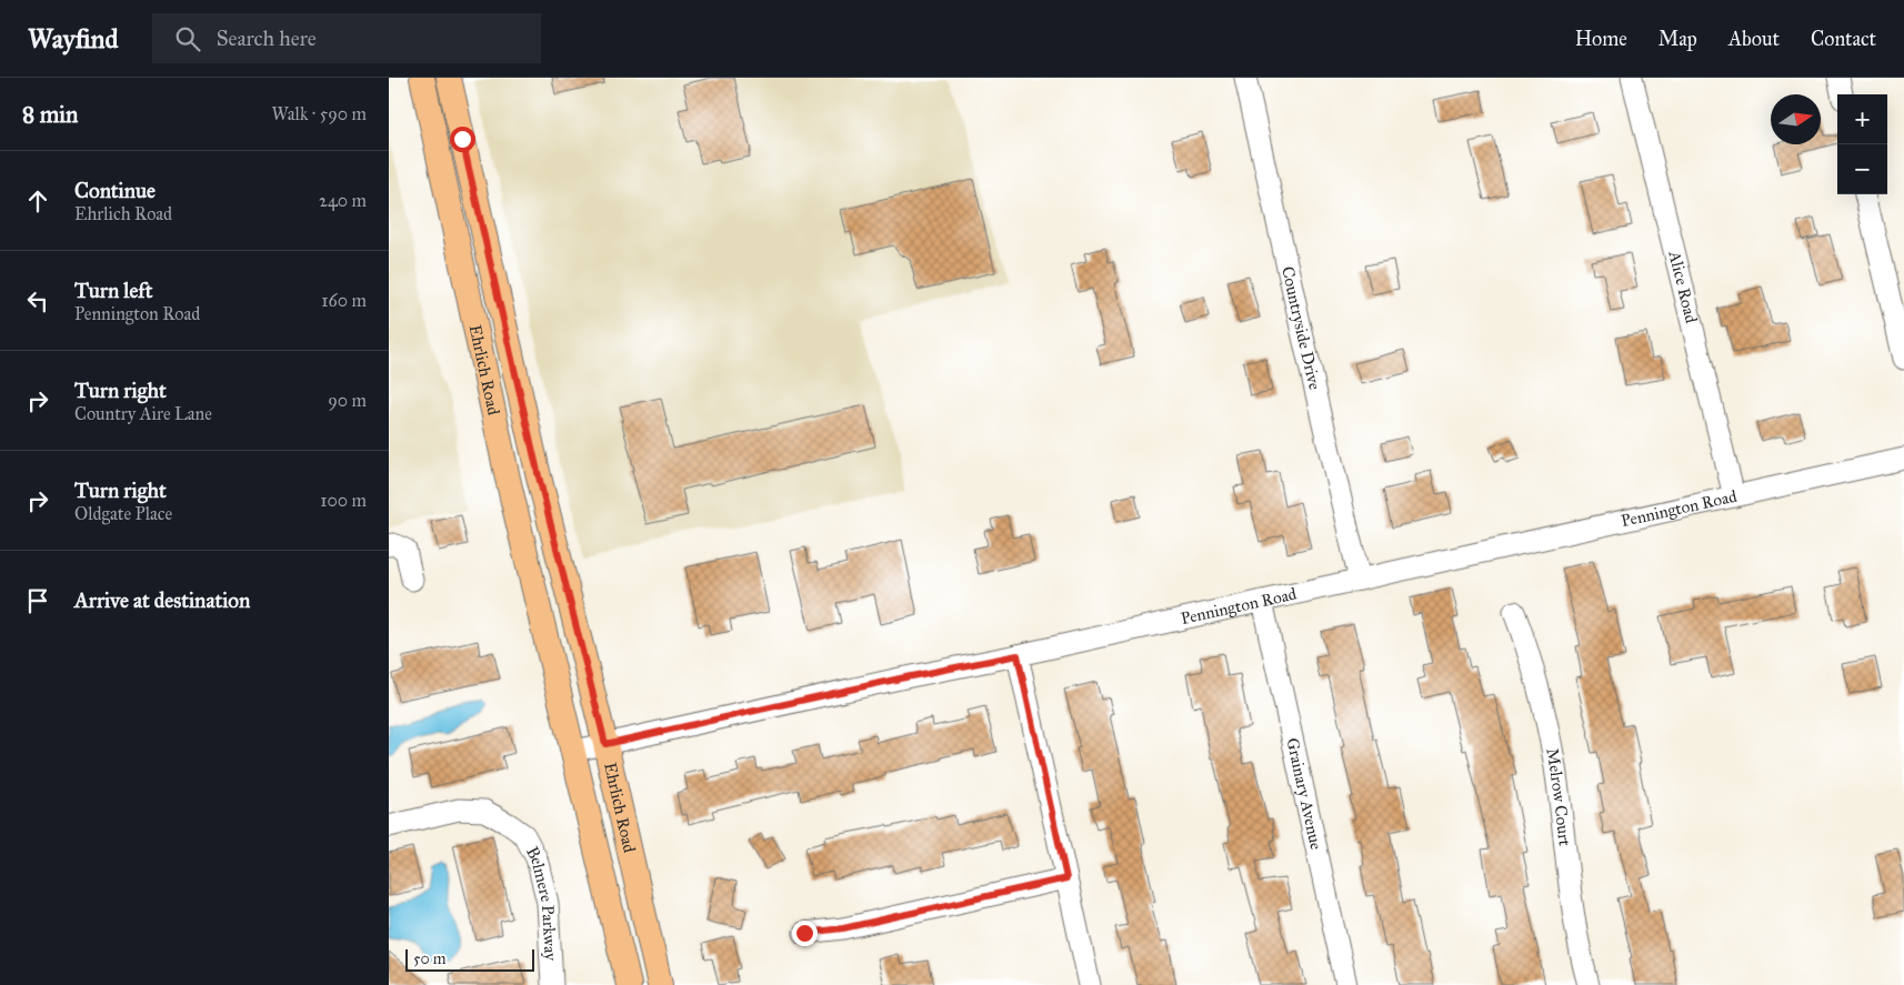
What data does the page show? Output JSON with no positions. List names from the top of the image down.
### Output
{
  "streets": {
    "main road": ["Ehrlich Road"],
    "street": [
      "Alice Road",
      "Countryside Drive",
      "Pennington Road",
      "Grainary Avenue",
      "Melrow Court",
      "Belmere Parkway"
    ]
  },
  "crossings": [
    ["Alice Road", "Pennington Road"],
    ["Countryside Drive", "Pennington Road"],
    ["Ehrlich Road", "Pennington Road"],
    ["Pennington Road", "Grainary Avenue"]
  ],
  "scale_bar": "50 m",
  "north": "right",
  "page": {
    "header": "Wayfind",
    "search": "Search here",
    "nav": [
      "Home",
      "Map",
      "About",
      "Contact"
    ],
    "heading": ["8 min", "Walk · 590 m"],
    "map_buttons": ["+", "−"],
    "list": [
      ["Continue", "Ehrlich Road", "240 m"],
      ["Turn left", "Pennington Road", "160 m"],
      ["Turn right", "Country Aire Lane", "90 m"],
      ["Turn right", "Oldgate Place", "100 m"],
      "Arrive at destination"
    ],
    "scale": "50 m"
  }
}
